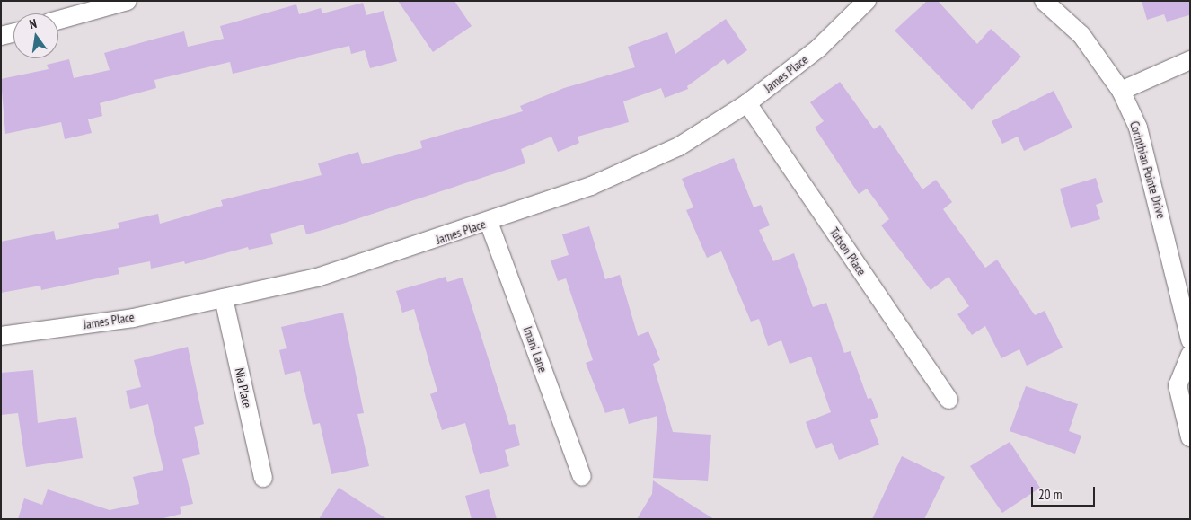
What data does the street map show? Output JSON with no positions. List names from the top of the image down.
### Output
{
  "streets": {
    "street": [
      "James Place",
      "Corinthian Pointe Drive",
      "Tutson Place",
      "Imani Lane",
      "Nia Place"
    ]
  },
  "crossings": [
    ["James Place", "Tutson Place"],
    ["James Place", "Imani Lane"],
    ["James Place", "Nia Place"]
  ],
  "scale_bar": "20 m",
  "north": "top"
}
